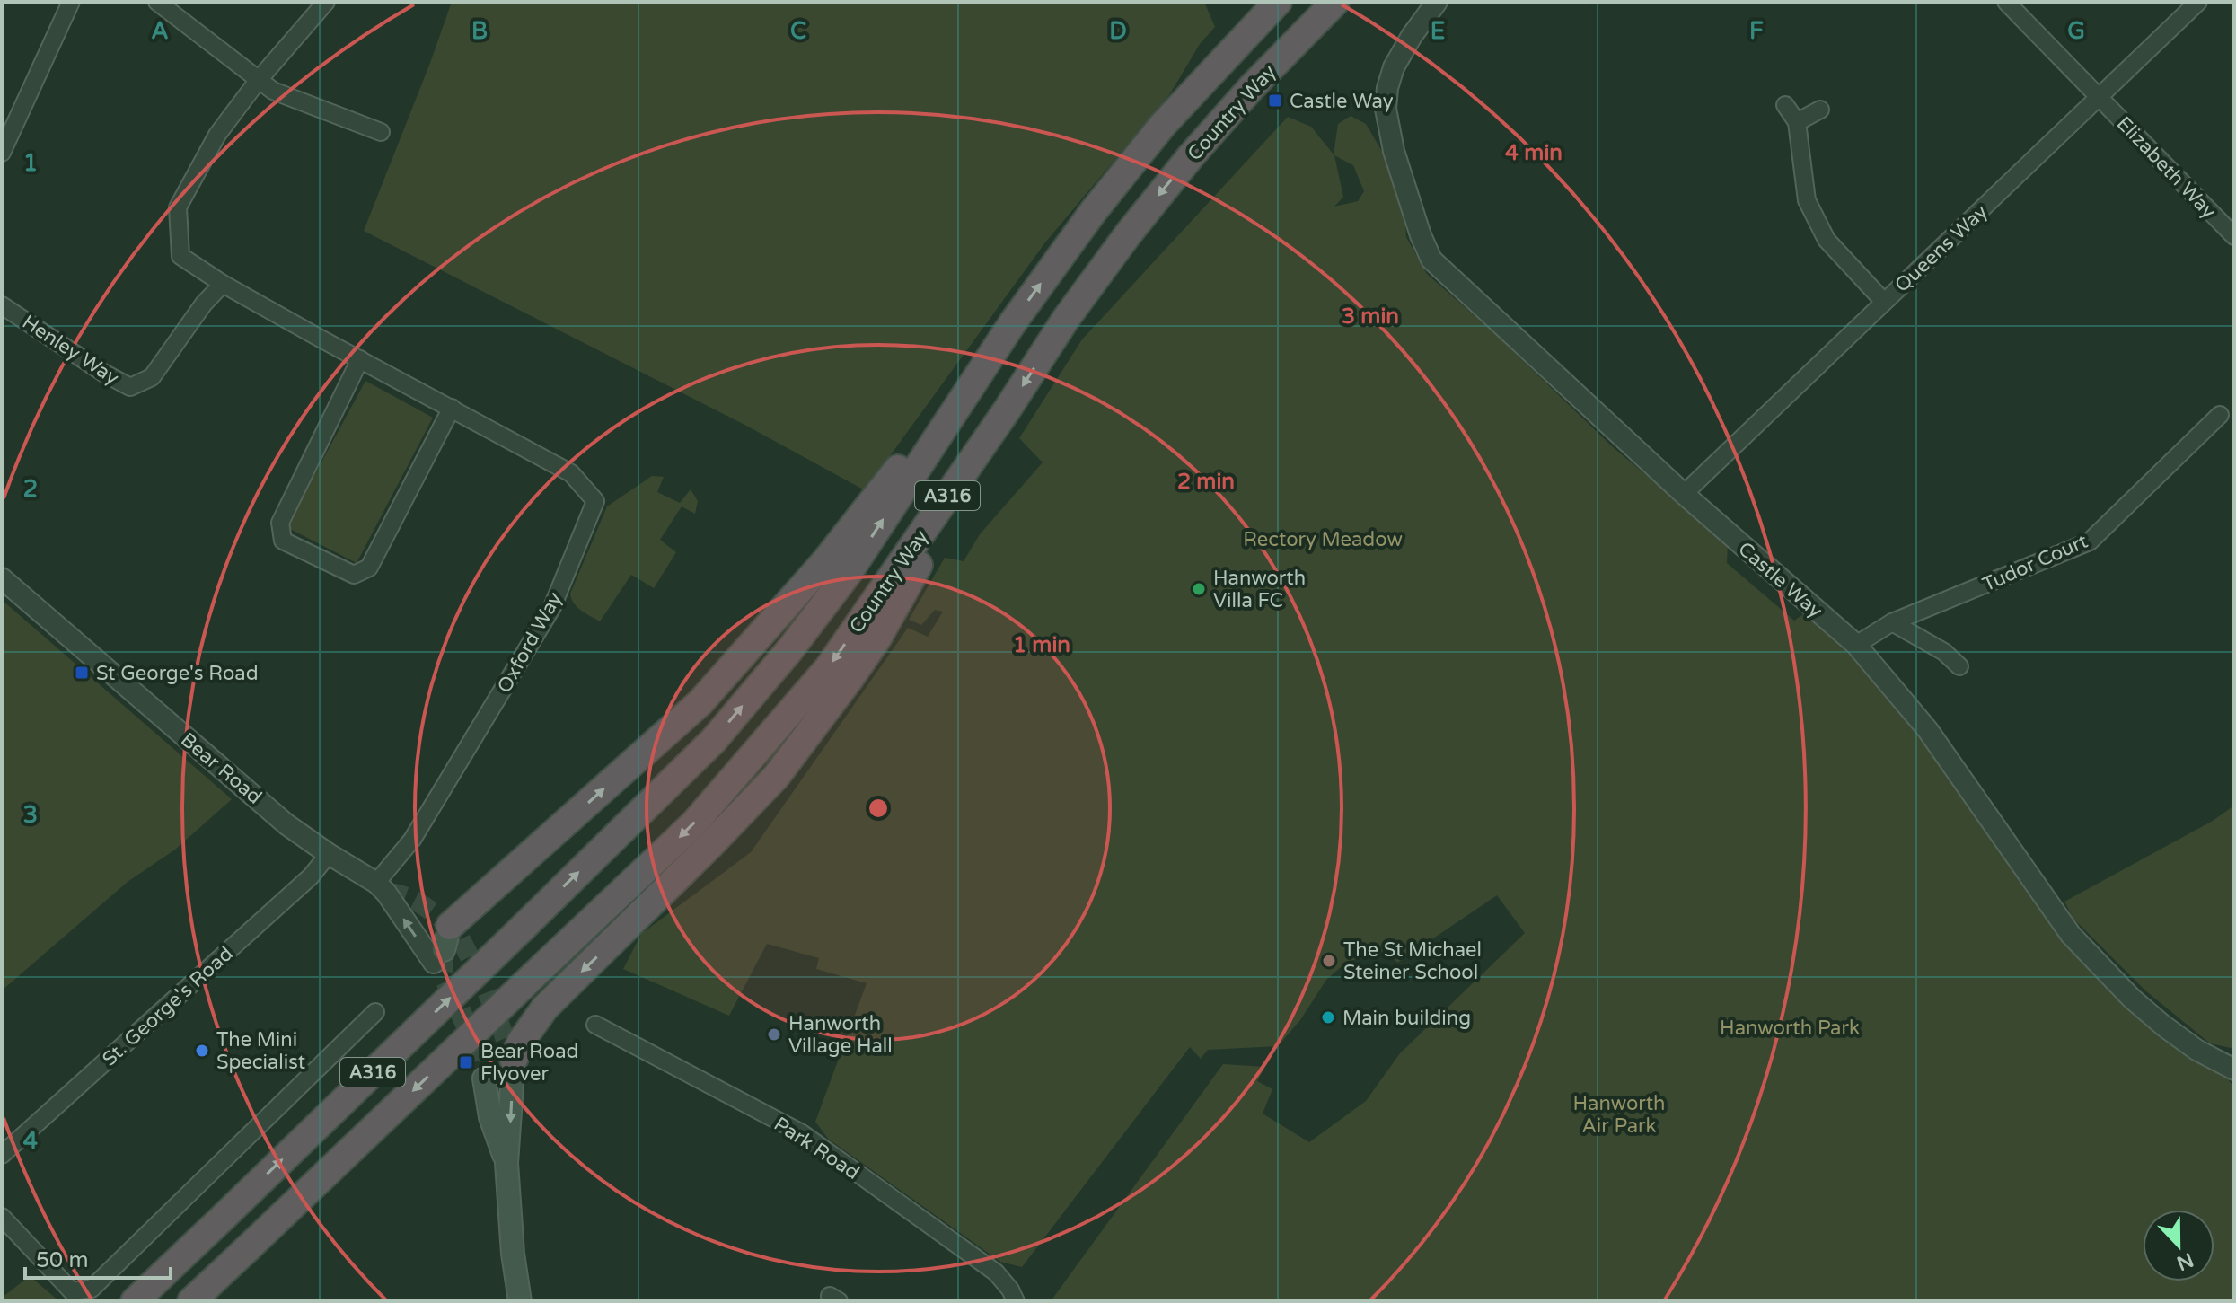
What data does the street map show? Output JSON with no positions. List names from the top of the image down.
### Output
{
  "streets": {
    "highway": ["Country Way", "A316"],
    "street": [
      "Elizabeth Way",
      "Queens Way",
      "Henley Way",
      "Tudor Court",
      "Castle Way",
      "Oxford Way",
      "Bear Road",
      "St. George's Road",
      "Park Road"
    ]
  },
  "crossings": [
    ["Elizabeth Way", "Queens Way"],
    ["Queens Way", "Castle Way"],
    ["Henley Way", "Oxford Way"],
    ["Tudor Court", "Castle Way"],
    ["Oxford Way", "Bear Road"],
    ["Bear Road", "St. George's Road"]
  ],
  "parks": ["Rectory Meadow", "Hanworth Park", "Hanworth Air Park"],
  "places": {
    "transit": ["Castle Way", "St George's Road", "Bear Road Flyover"],
    "other": [
      "Hanworth Villa FC",
      "The St Michael Steiner School",
      "Main building",
      "Hanworth Village Hall",
      "The Mini Specialist"
    ]
  },
  "scale_bar": "50 m",
  "north": "bottom",
  "grid": {
    "columns": [
      "A",
      "B",
      "C",
      "D",
      "E",
      "F",
      "G"
    ],
    "rows": [
      "1",
      "2",
      "3",
      "4"
    ]
  },
  "rings": [
    "4 min",
    "3 min",
    "2 min",
    "1 min"
  ]
}
